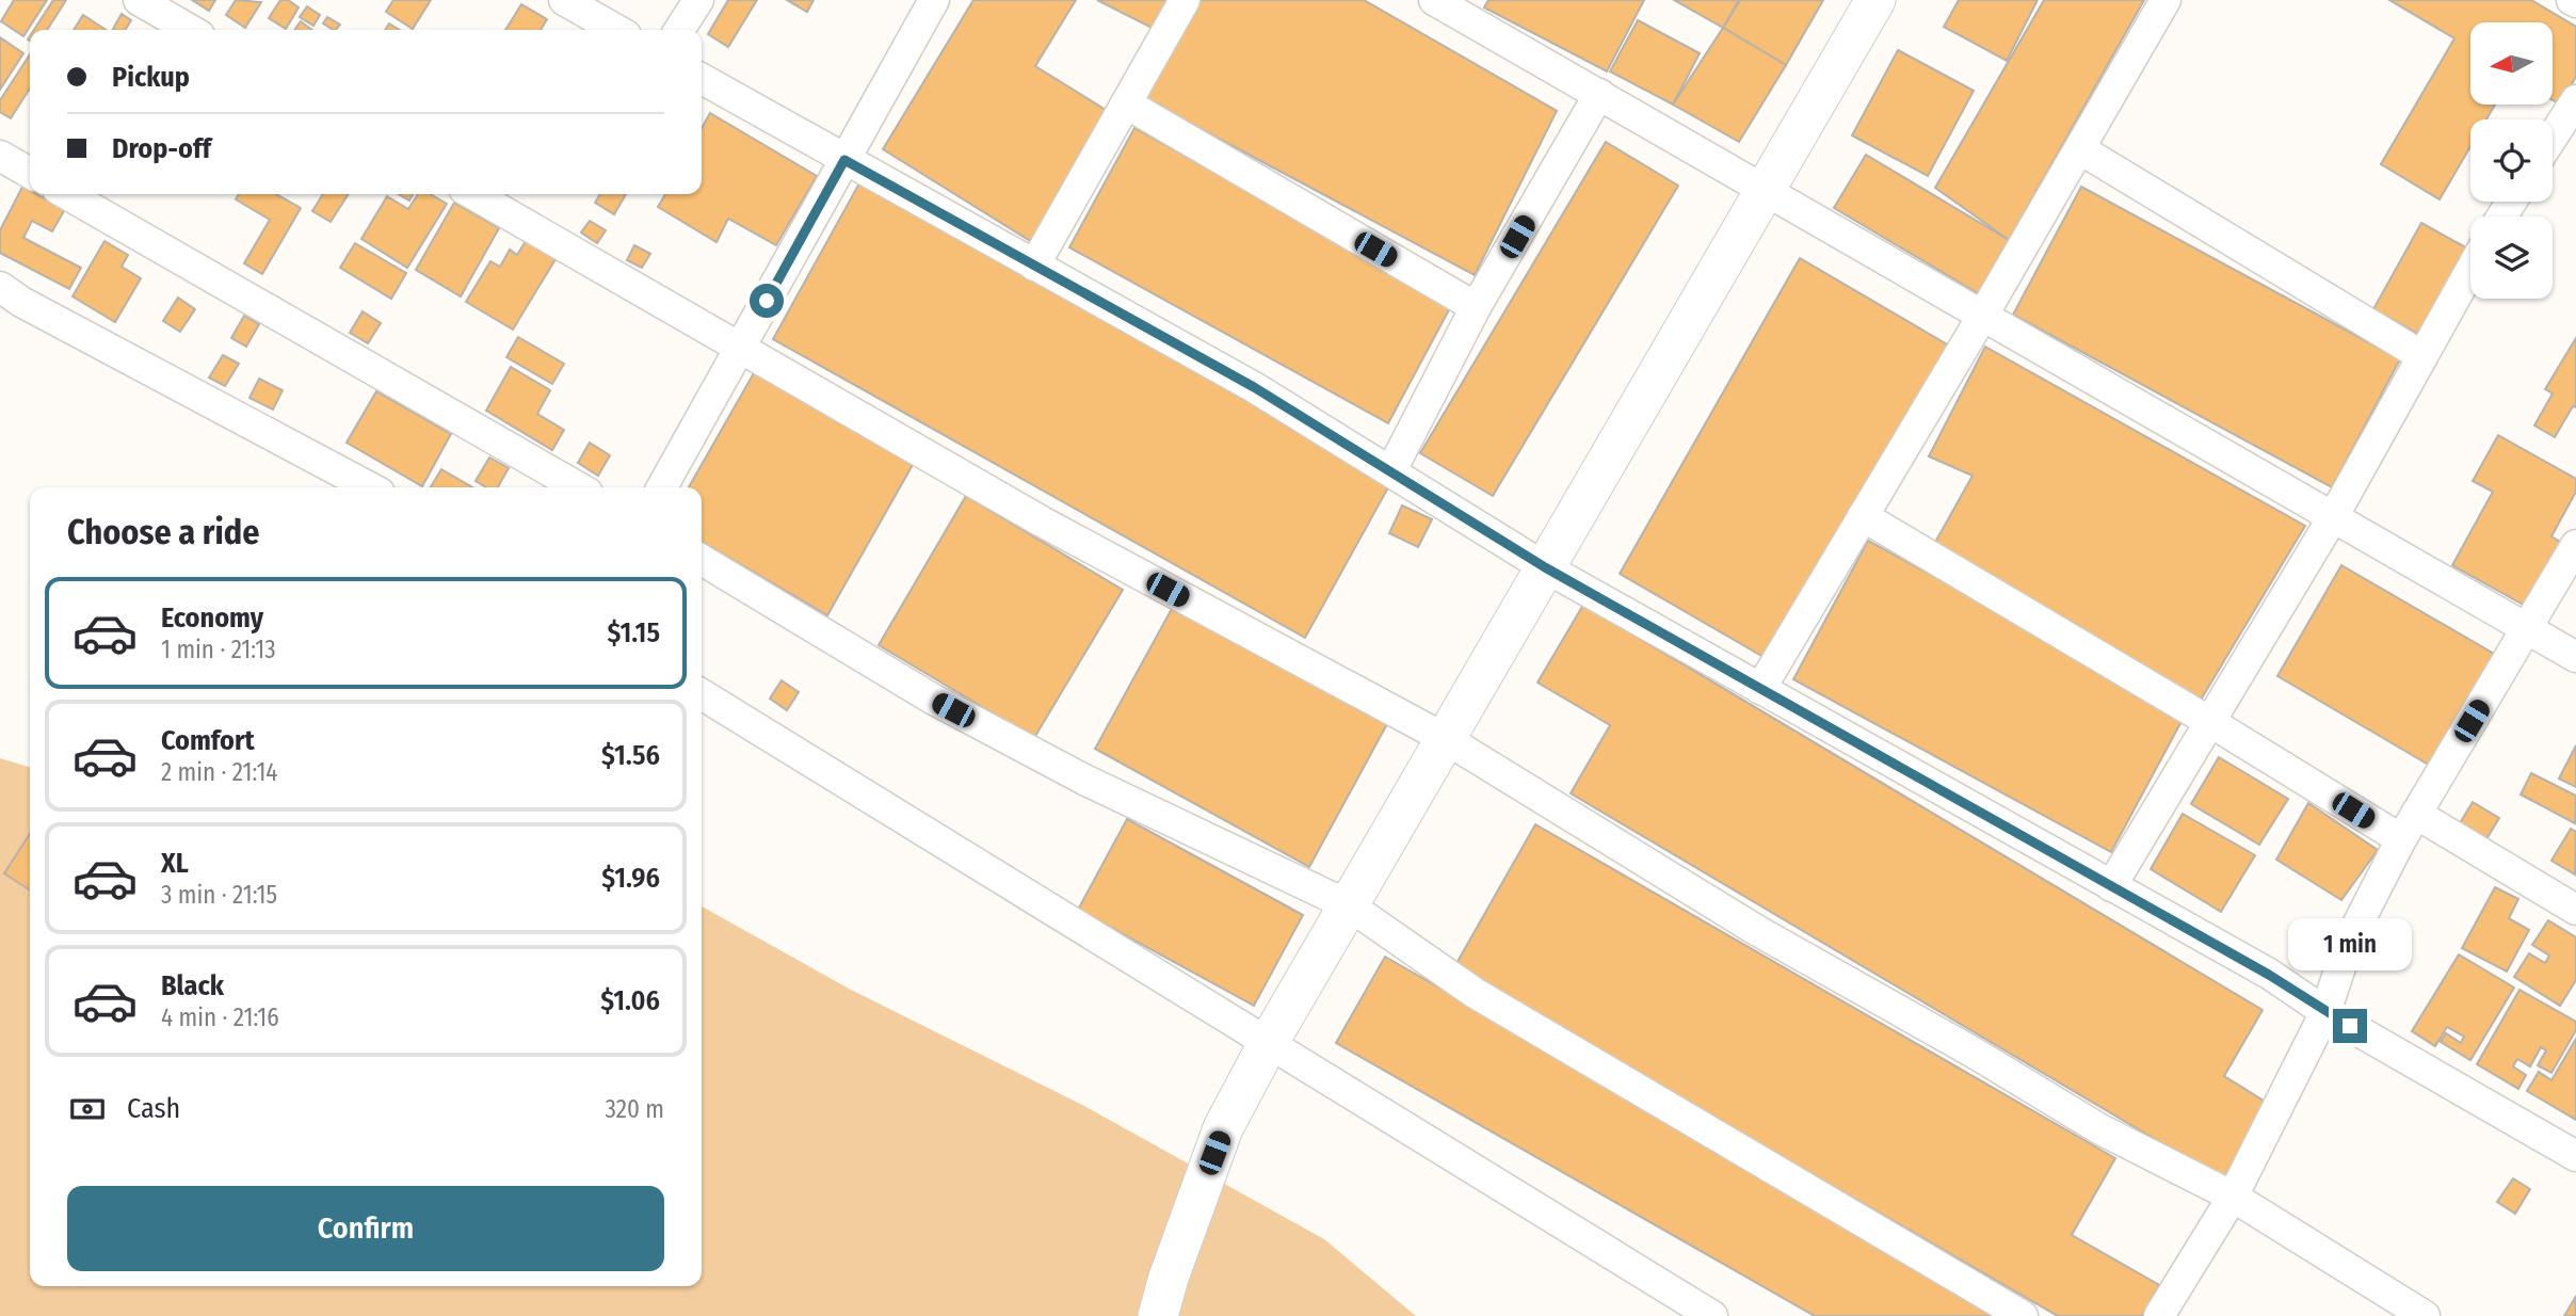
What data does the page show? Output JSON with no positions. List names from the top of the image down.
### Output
{
  "north": "left",
  "page": {
    "banner": ["Pickup", "Drop-off"],
    "heading": "Choose a ride",
    "list": [
      {
        "name": "Economy",
        "note": "1 min · 21:13",
        "value": "$1.15"
      },
      {
        "name": "Comfort",
        "note": "2 min · 21:14",
        "value": "$1.56"
      },
      {
        "name": "XL",
        "note": "3 min · 21:15",
        "value": "$1.96"
      },
      {
        "name": "Black",
        "note": "4 min · 21:16",
        "value": "$1.06"
      }
    ],
    "bubble": "1 min",
    "pay": ["Cash", "320 m"],
    "buttons": "Confirm"
  }
}
